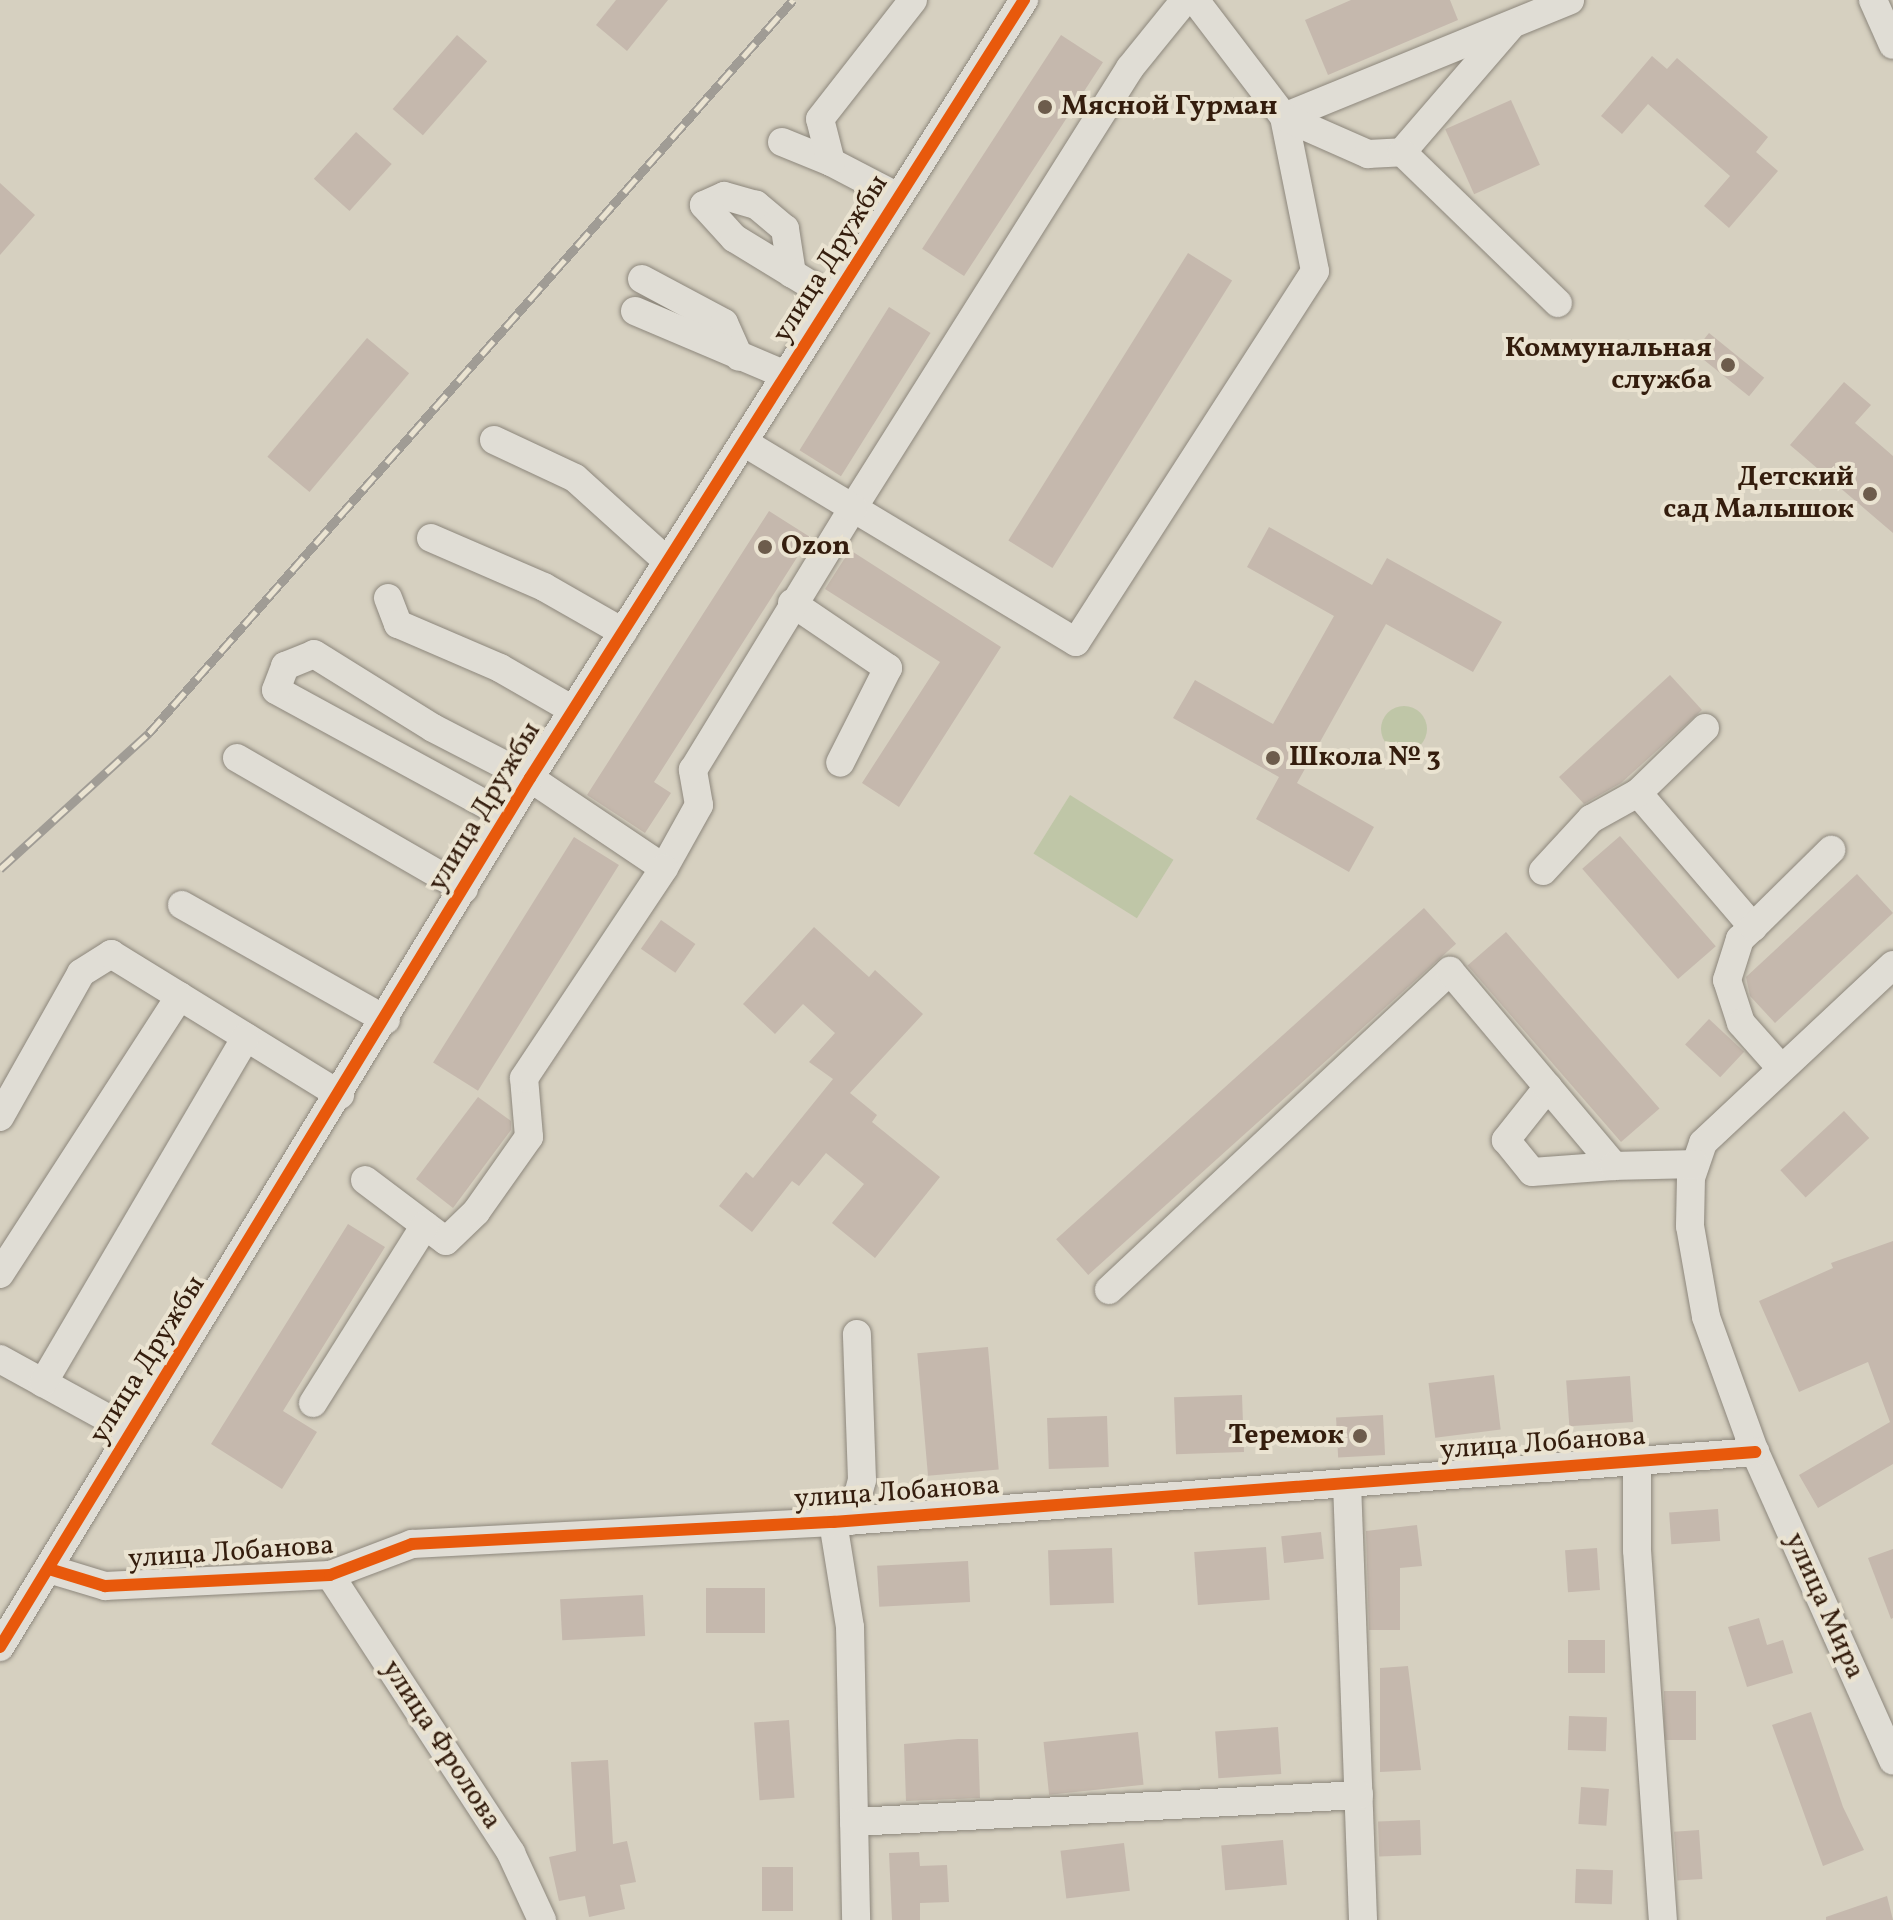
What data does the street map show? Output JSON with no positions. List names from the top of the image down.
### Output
{
  "streets": {
    "street": [
      "улица Дружбы",
      "улица Лобанова",
      "улица Мира",
      "улица Фролова"
    ]
  },
  "crossings": [
    ["улица Дружбы", "улица Лобанова"],
    ["улица Лобанова", "улица Мира"],
    ["улица Лобанова", "улица Фролова"]
  ],
  "places": [
    "Мясной Гурман",
    "Коммунальная служба",
    "Детский сад Малышок",
    "Ozon",
    "Школа № 3",
    "Теремок"
  ]
}
